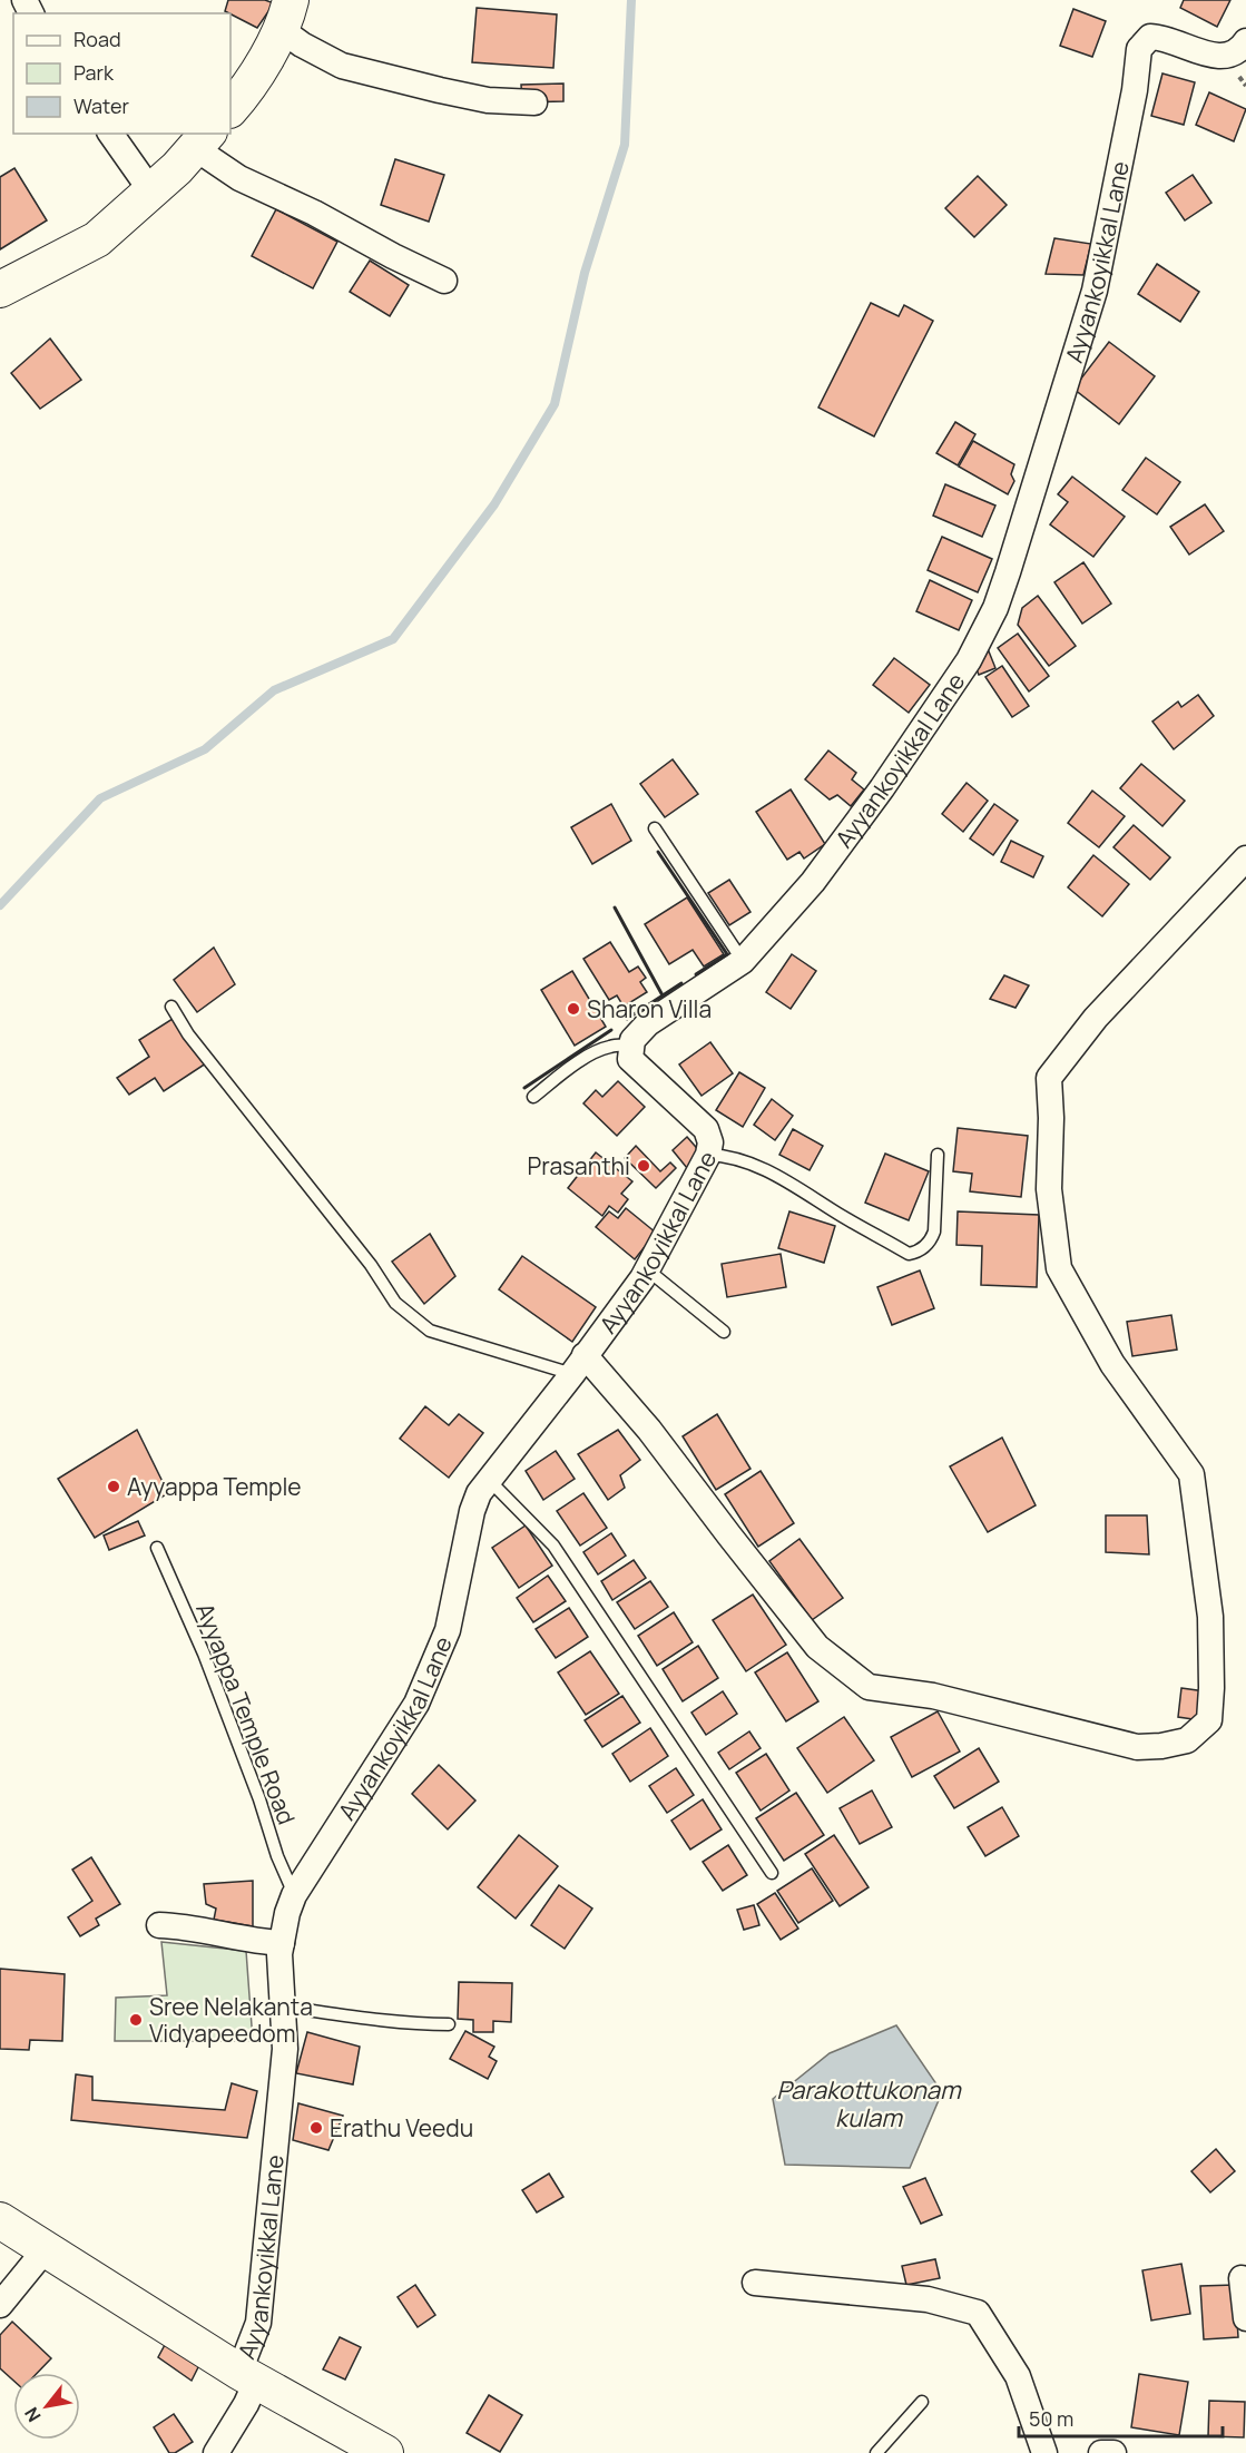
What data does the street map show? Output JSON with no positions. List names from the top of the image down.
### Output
{
  "streets": {
    "street": ["Ayyankoyikkal Lane"],
    "lane": ["Ayyappa Temple Road"]
  },
  "crossings": [
    ["Ayyankoyikkal Lane", "Ayyappa Temple Road"]
  ],
  "water": ["Parakottukonam kulam"],
  "places": [
    "Sharon Villa",
    "Prasanthi",
    "Ayyappa Temple",
    "Sree Nelakanta Vidyapeedom",
    "Erathu Veedu"
  ],
  "legend": ["Road", "Park", "Water"],
  "scale_bar": "50 m",
  "north": "bottom left"
}
